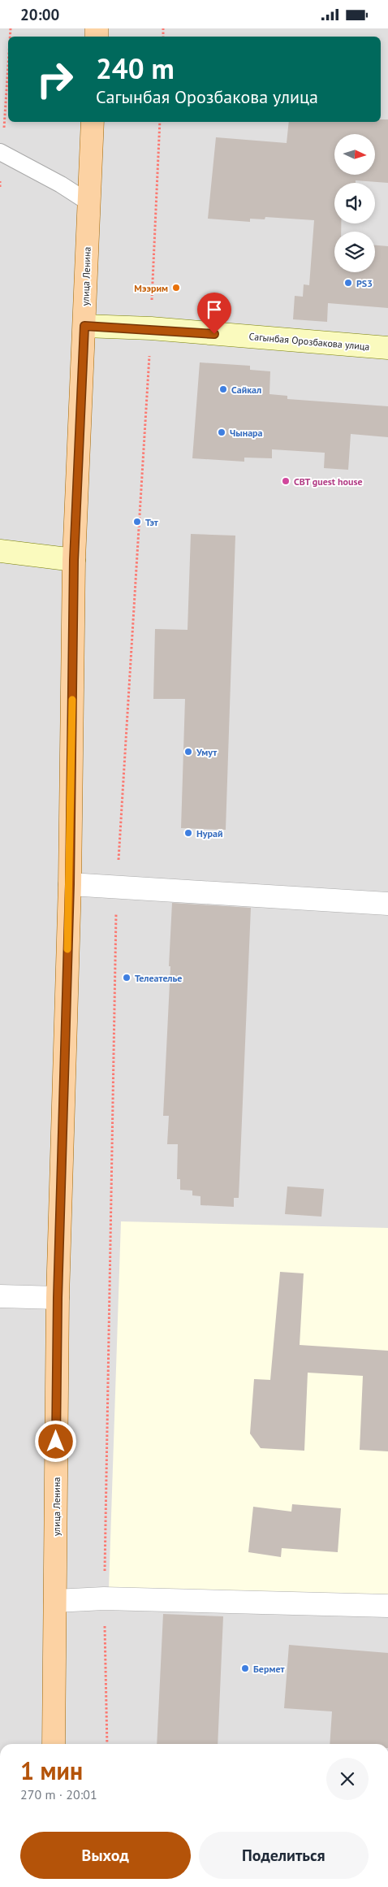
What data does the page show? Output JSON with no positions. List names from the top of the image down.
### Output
{
  "streets": {
    "main road": ["улица Ленина"],
    "street": ["Сагынбая Орозбакова улица"]
  },
  "crossings": [
    ["улица Ленина", "Сагынбая Орозбакова улица"]
  ],
  "places": [
    "PS3",
    "Мээрим",
    "Сайкал",
    "Чынара",
    "CBT guest house",
    "Тэт",
    "Умут",
    "Нурай",
    "Телеателье",
    "Бермет"
  ],
  "north": "right",
  "page": {
    "status": "20:00",
    "turn": ["240 m", "Сагынбая Орозбакова улица"],
    "heading": ["1 мин", "270 m · 20:01"],
    "buttons": ["Выход", "Поделиться"]
  }
}
